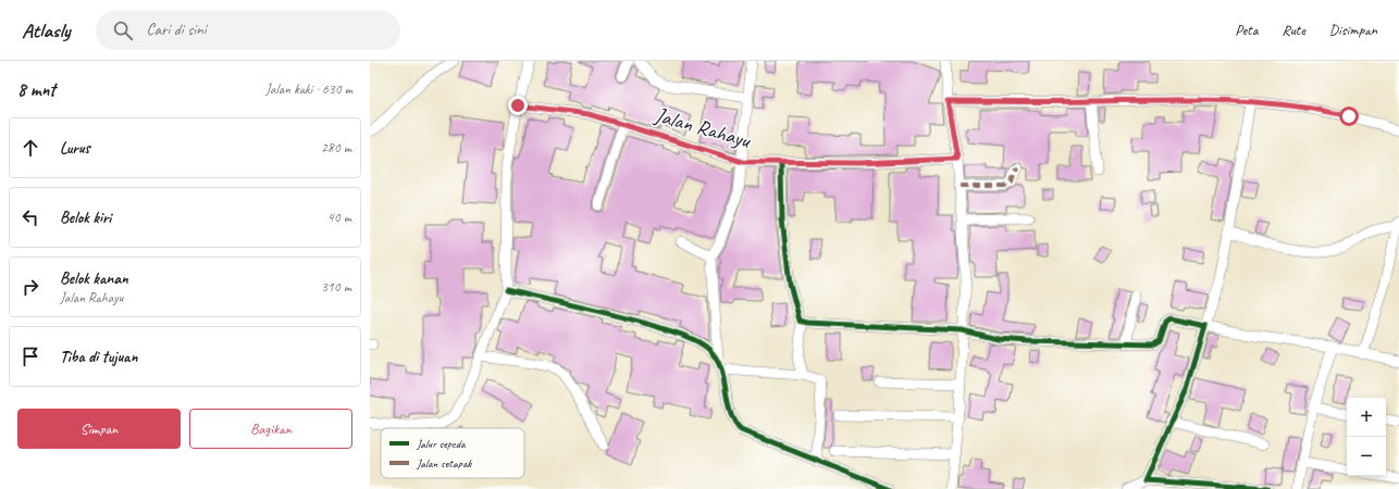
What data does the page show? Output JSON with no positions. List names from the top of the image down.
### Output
{
  "streets": {
    "street": ["Jalan Rahayu"]
  },
  "legend": ["Jalur sepeda", "Jalan setapak"],
  "page": {
    "header": "Atlasly",
    "search": "Cari di sini",
    "nav": ["Peta", "Rute", "Disimpan"],
    "heading": ["8 mnt", "Jalan kaki · 630 m"],
    "list": [
      ["Lurus", "280 m"],
      ["Belok kiri", "40 m"],
      ["Belok kanan", "Jalan Rahayu", "310 m"],
      "Tiba di tujuan"
    ],
    "buttons": ["Simpan", "Bagikan"],
    "map_buttons": ["+", "−"]
  }
}
